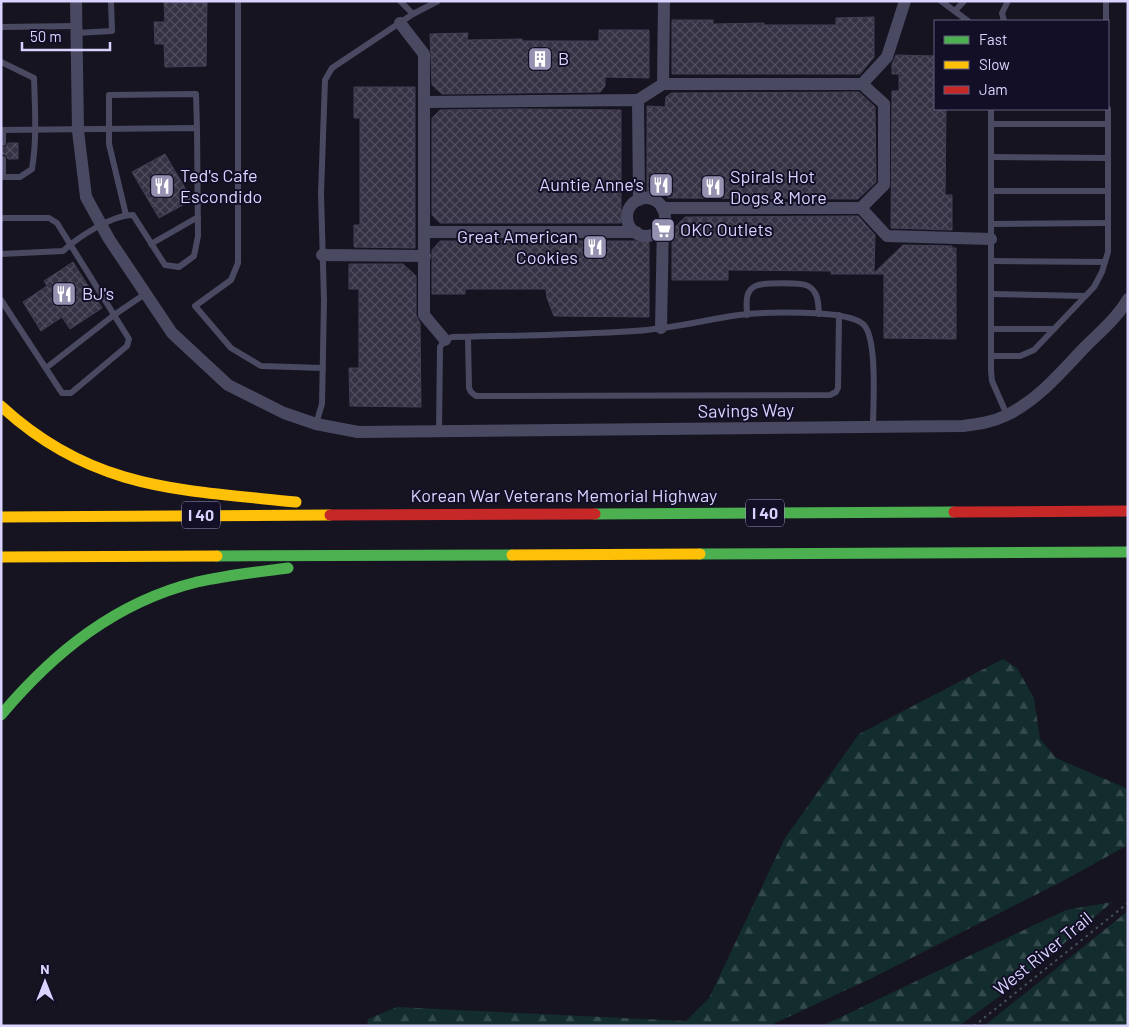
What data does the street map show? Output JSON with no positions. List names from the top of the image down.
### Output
{
  "streets": {
    "highway": ["Korean War Veterans Memorial Highway", "I 40"],
    "street": ["Savings Way"],
    "path": ["West River Trail"]
  },
  "places": {
    "building": ["B"],
    "restaurant": [
      "Auntie Anne's",
      "Ted's Cafe Escondido",
      "Spirals Hot Dogs & More",
      "Great American Cookies",
      "BJ's"
    ],
    "supermarket": ["OKC Outlets"]
  },
  "legend": ["Fast", "Slow", "Jam"],
  "scale_bar": "50 m",
  "north": "top"
}
